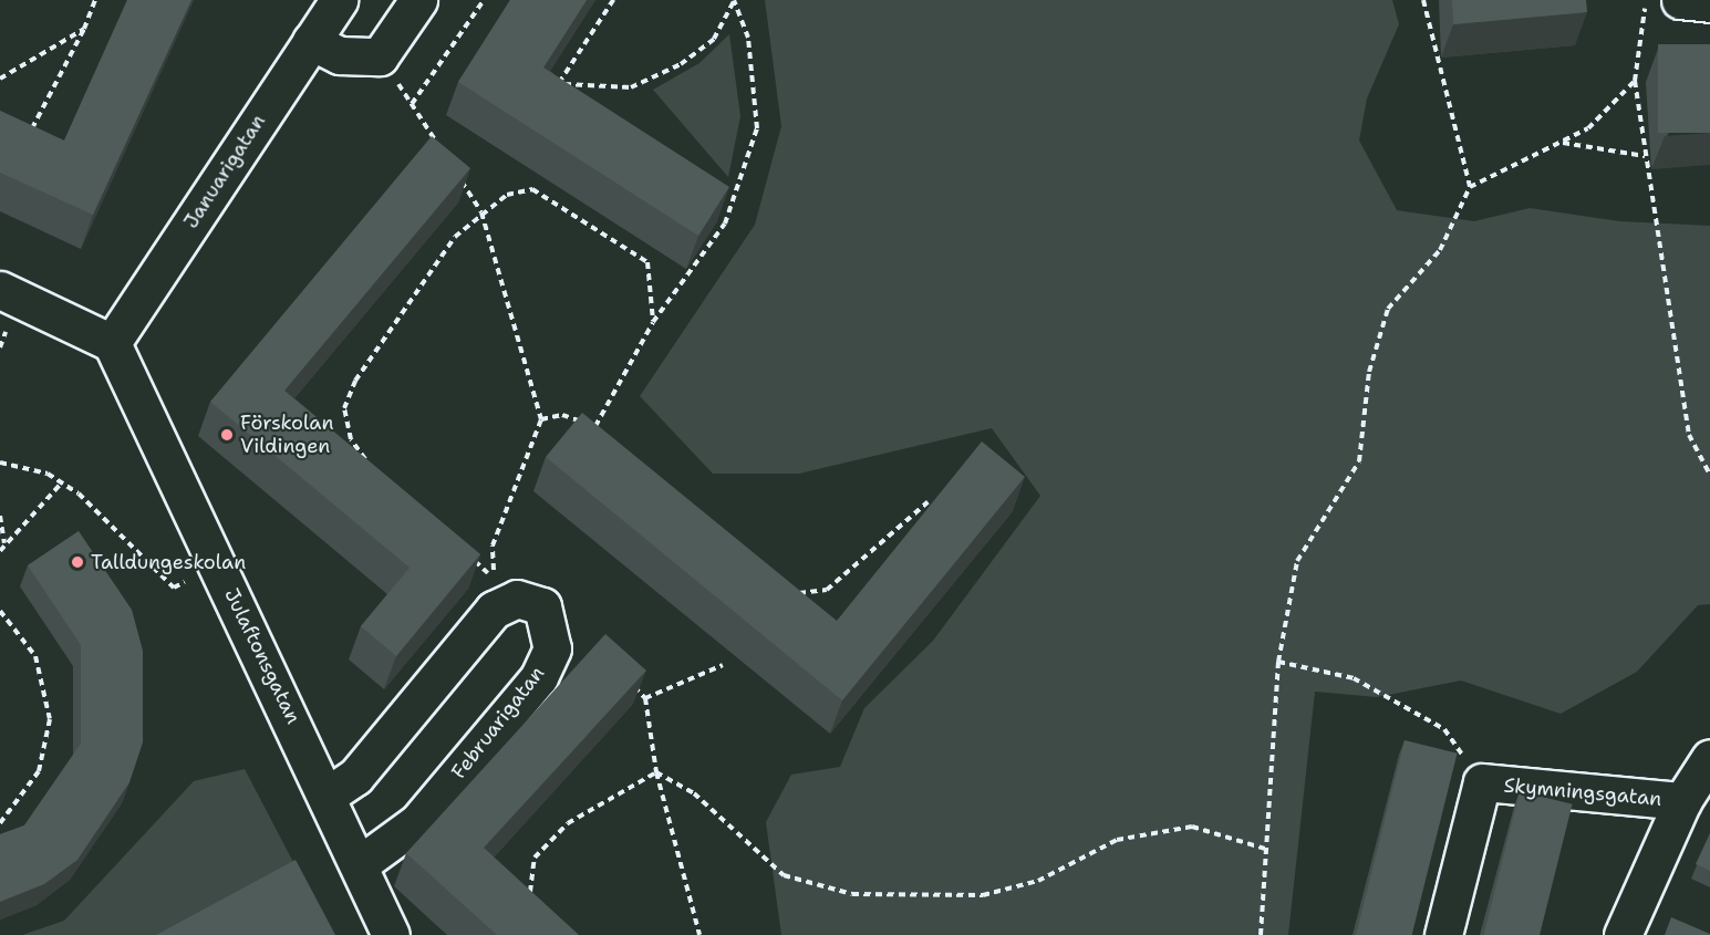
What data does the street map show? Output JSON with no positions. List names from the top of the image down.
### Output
{
  "streets": {
    "street": [
      "Januarigatan",
      "Julaftonsgatan",
      "Februarigatan",
      "Skymningsgatan"
    ]
  },
  "crossings": [
    ["Januarigatan", "Julaftonsgatan"],
    ["Julaftonsgatan", "Februarigatan"]
  ],
  "places": ["Förskolan Vildingen", "Talldungeskolan"]
}
